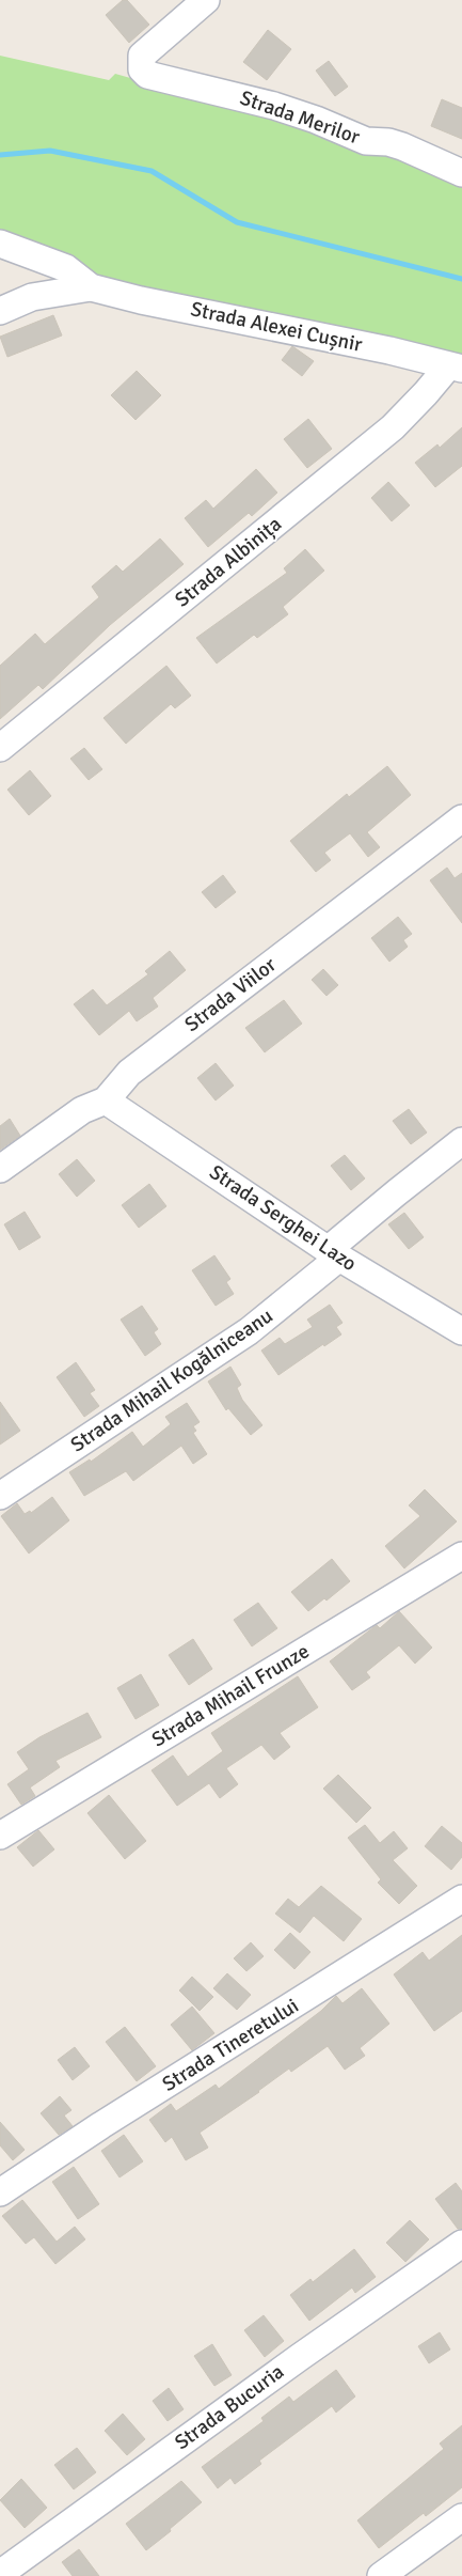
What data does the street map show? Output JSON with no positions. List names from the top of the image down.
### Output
{
  "streets": {
    "street": [
      "Strada Merilor",
      "Strada Alexei Cușnir",
      "Strada Albinița",
      "Strada Viilor",
      "Strada Serghei Lazo",
      "Strada Mihail Kogălniceanu",
      "Strada Mihail Frunze",
      "Strada Tineretului",
      "Strada Bucuria"
    ]
  },
  "crossings": [
    ["Strada Alexei Cușnir", "Strada Albinița"],
    ["Strada Viilor", "Strada Serghei Lazo"],
    ["Strada Serghei Lazo", "Strada Mihail Kogălniceanu"]
  ]
}
